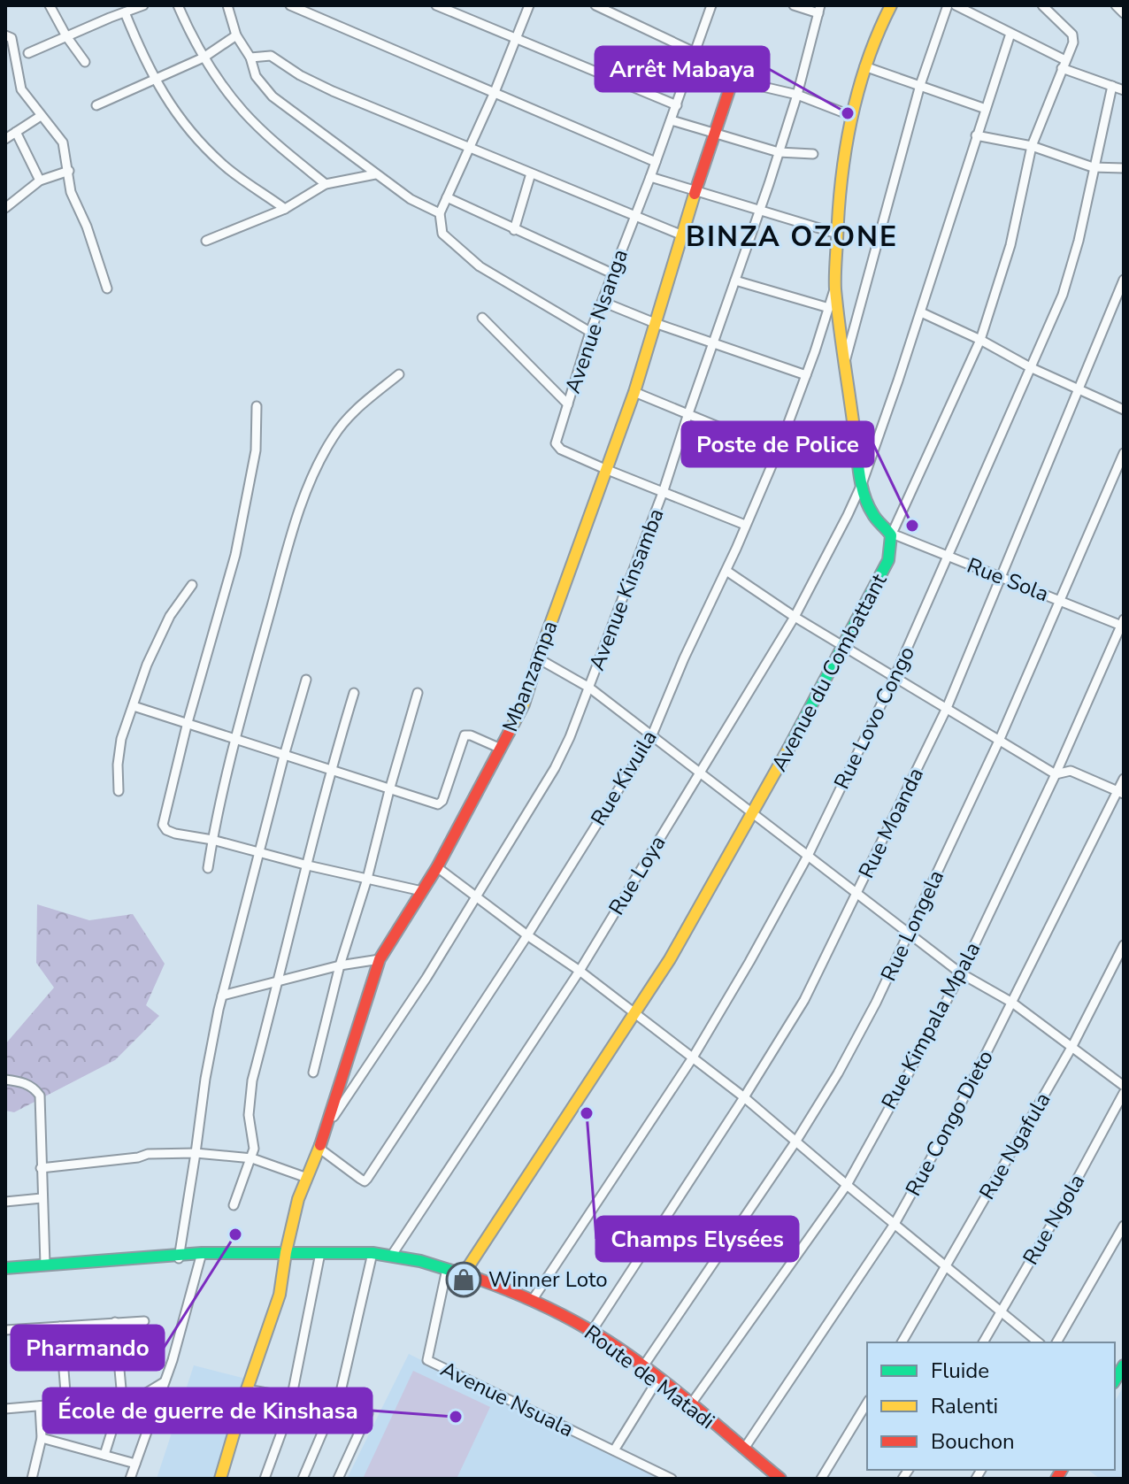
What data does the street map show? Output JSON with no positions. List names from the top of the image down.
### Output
{
  "streets": {
    "street": [
      "Avenue Nsanga",
      "Rue Sola",
      "Avenue Kinsamba",
      "Avenue du Combattant",
      "Mbanzampa",
      "Rue Lovo Congo",
      "Rue Kivuila",
      "Rue Moanda",
      "Rue Loya",
      "Rue Longela",
      "Rue Kimpala Mpala",
      "Rue Congo Dieto",
      "Rue Ngafula",
      "Rue Ngola",
      "Route de Matadi",
      "Avenue Nsuala"
    ]
  },
  "crossings": [
    ["Avenue Nsanga", "Avenue Kinsamba"],
    ["Avenue Nsanga", "Mbanzampa"],
    ["Avenue Nsanga", "Rue Kivuila"],
    ["Rue Sola", "Avenue du Combattant"],
    ["Rue Sola", "Rue Lovo Congo"],
    ["Rue Sola", "Rue Moanda"],
    ["Rue Sola", "Rue Longela"],
    ["Rue Sola", "Rue Kimpala Mpala"],
    ["Avenue Kinsamba", "Mbanzampa"],
    ["Avenue du Combattant", "Route de Matadi"],
    ["Mbanzampa", "Rue Kivuila"],
    ["Mbanzampa", "Route de Matadi"],
    ["Rue Lovo Congo", "Route de Matadi"],
    ["Rue Moanda", "Route de Matadi"],
    ["Rue Loya", "Route de Matadi"],
    ["Rue Longela", "Route de Matadi"],
    ["Rue Kimpala Mpala", "Route de Matadi"],
    ["Rue Congo Dieto", "Route de Matadi"],
    ["Route de Matadi", "Avenue Nsuala"]
  ],
  "districts": ["BINZA OZONE"],
  "places": {
    "other": [
      "Arrêt Mabaya",
      "Poste de Police",
      "Champs Elysées",
      "Pharmando",
      "École de guerre de Kinshasa"
    ],
    "shop": ["Winner Loto"]
  },
  "legend": ["Fluide", "Ralenti", "Bouchon"]
}
